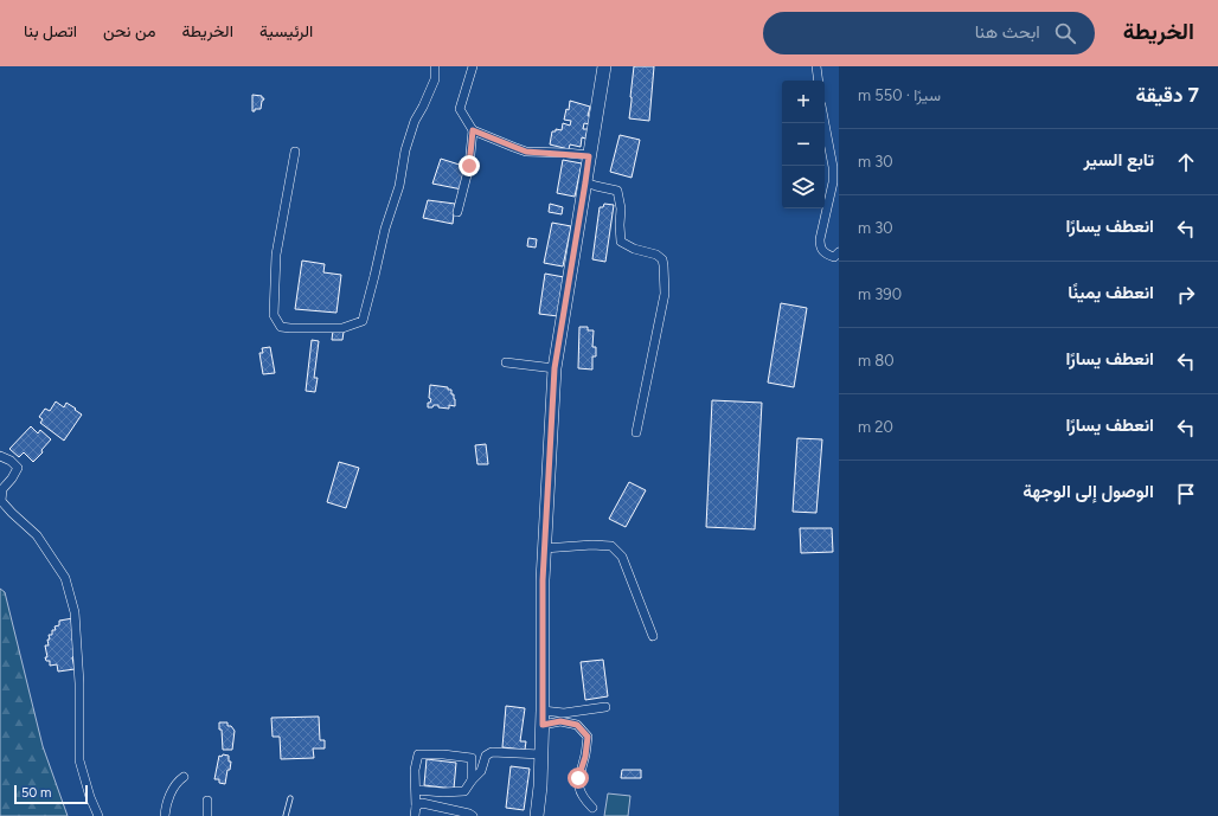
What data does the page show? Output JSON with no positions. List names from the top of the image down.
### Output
{
  "scale_bar": "50 m",
  "page": {
    "header": "الخريطة",
    "search": "ابحث هنا",
    "nav": [
      "الرئيسية",
      "الخريطة",
      "من نحن",
      "اتصل بنا"
    ],
    "heading": ["7 دقيقة", "سيرًا · 550 m"],
    "map_buttons": ["+", "−"],
    "list": [
      ["تابع السير", "30 m"],
      ["انعطف يسارًا", "30 m"],
      ["انعطف يمينًا", "390 m"],
      ["انعطف يسارًا", "80 m"],
      ["انعطف يسارًا", "20 m"],
      "الوصول إلى الوجهة"
    ],
    "scale": "50 m"
  }
}
